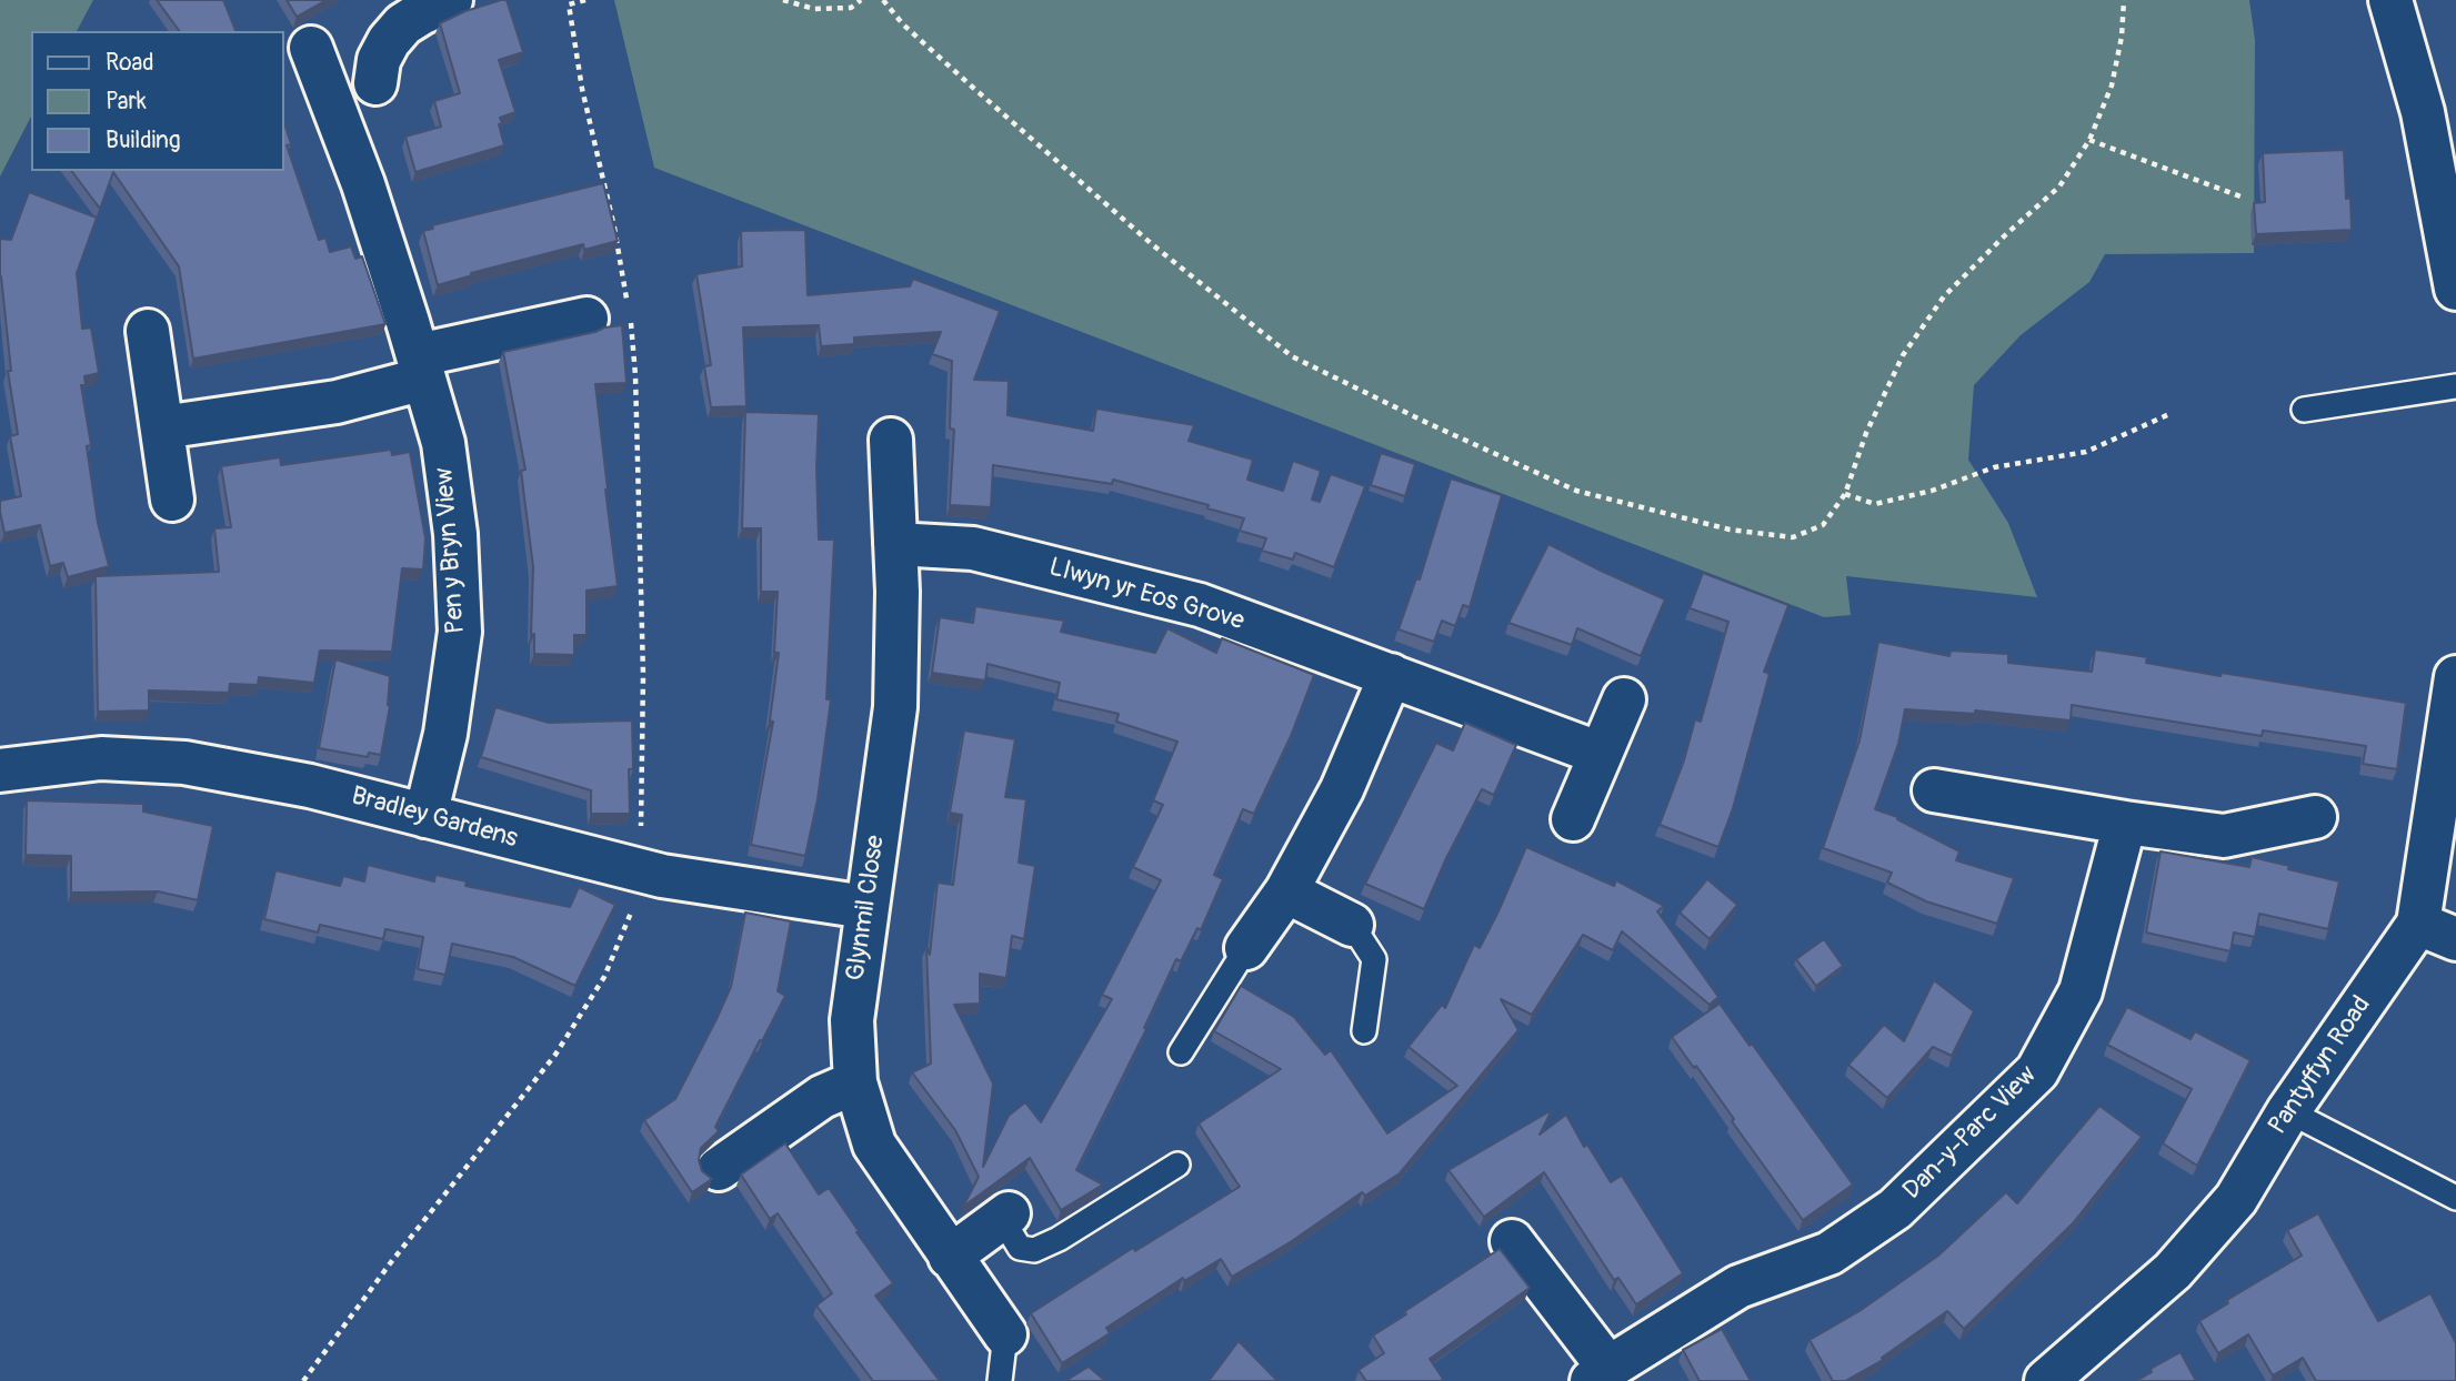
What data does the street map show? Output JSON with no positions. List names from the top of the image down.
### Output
{
  "streets": {
    "street": [
      "Pen y Bryn View",
      "Llwyn yr Eos Grove",
      "Bradley Gardens",
      "Glynmil Close",
      "Pantyffyn Road",
      "Dan-y-Parc View"
    ]
  },
  "crossings": [
    ["Pen y Bryn View", "Bradley Gardens"],
    ["Llwyn yr Eos Grove", "Glynmil Close"],
    ["Bradley Gardens", "Glynmil Close"]
  ],
  "legend": ["Road", "Park", "Building"]
}
